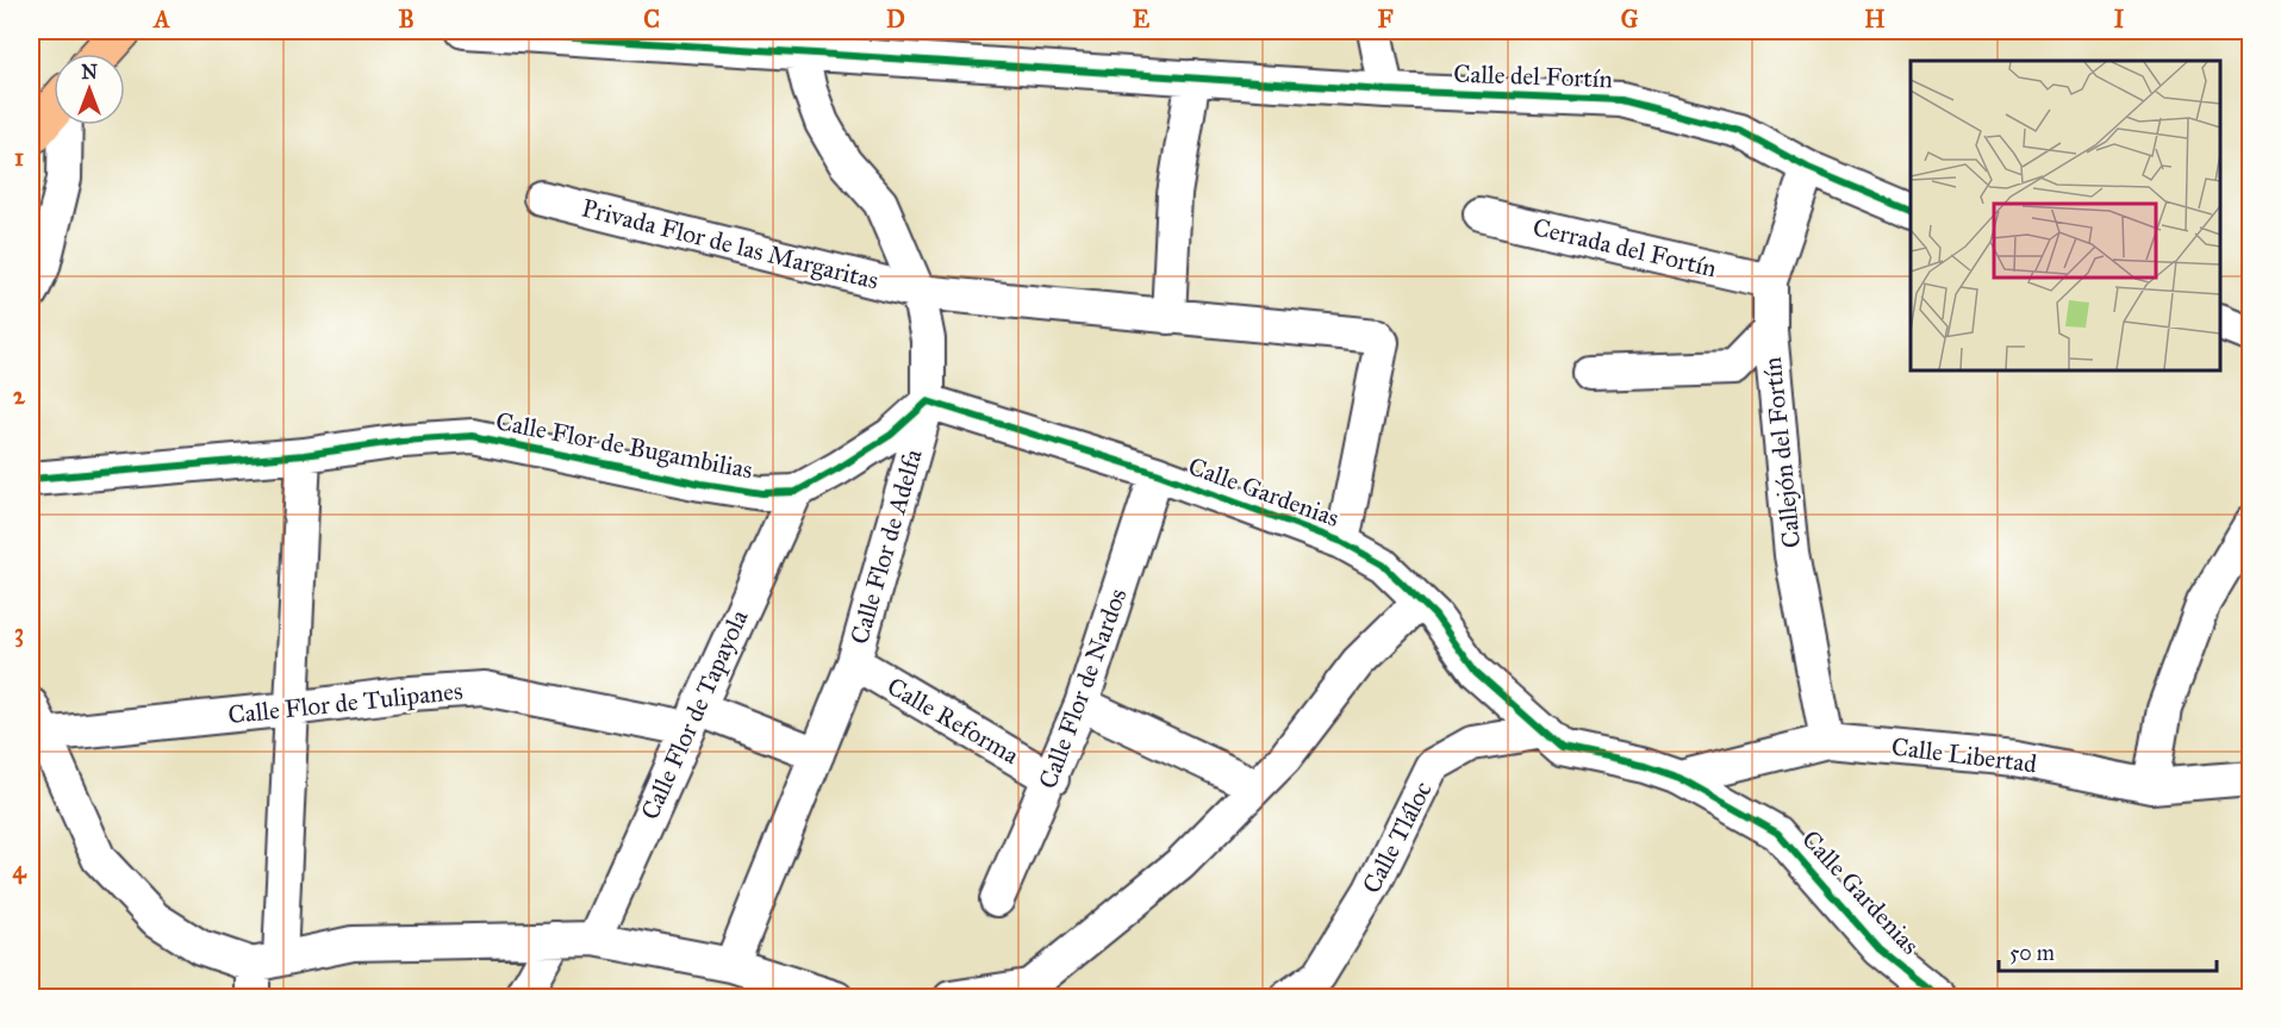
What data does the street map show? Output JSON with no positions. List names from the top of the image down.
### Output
{
  "streets": {
    "street": [
      "Calle del Fortín",
      "Privada Flor de las Margaritas",
      "Cerrada del Fortín",
      "Calle Flor de Bugambilias",
      "Callejón del Fortín",
      "Calle Gardenias",
      "Calle Flor de Adelfa",
      "Calle Flor de Nardos",
      "Calle Flor de Tulipanes",
      "Calle Flor de Tapayola",
      "Calle Reforma",
      "Calle Libertad",
      "Calle Tláloc"
    ]
  },
  "crossings": [
    ["Calle del Fortín", "Callejón del Fortín"],
    ["Calle del Fortín", "Calle Flor de Adelfa"],
    ["Privada Flor de las Margaritas", "Calle Flor de Adelfa"],
    ["Cerrada del Fortín", "Callejón del Fortín"],
    ["Calle Flor de Bugambilias", "Calle Gardenias"],
    ["Calle Flor de Bugambilias", "Calle Flor de Adelfa"],
    ["Calle Flor de Bugambilias", "Calle Flor de Tapayola"],
    ["Callejón del Fortín", "Calle Libertad"],
    ["Calle Gardenias", "Calle Flor de Adelfa"],
    ["Calle Gardenias", "Calle Flor de Nardos"],
    ["Calle Gardenias", "Calle Libertad"],
    ["Calle Gardenias", "Calle Tláloc"],
    ["Calle Flor de Adelfa", "Calle Flor de Tulipanes"],
    ["Calle Flor de Adelfa", "Calle Reforma"],
    ["Calle Flor de Nardos", "Calle Reforma"],
    ["Calle Flor de Tulipanes", "Calle Flor de Tapayola"]
  ],
  "scale_bar": "50 m",
  "north": "top",
  "grid": {
    "columns": [
      "A",
      "B",
      "C",
      "D",
      "E",
      "F",
      "G",
      "H",
      "I"
    ],
    "rows": [
      "1",
      "2",
      "3",
      "4"
    ]
  }
}
